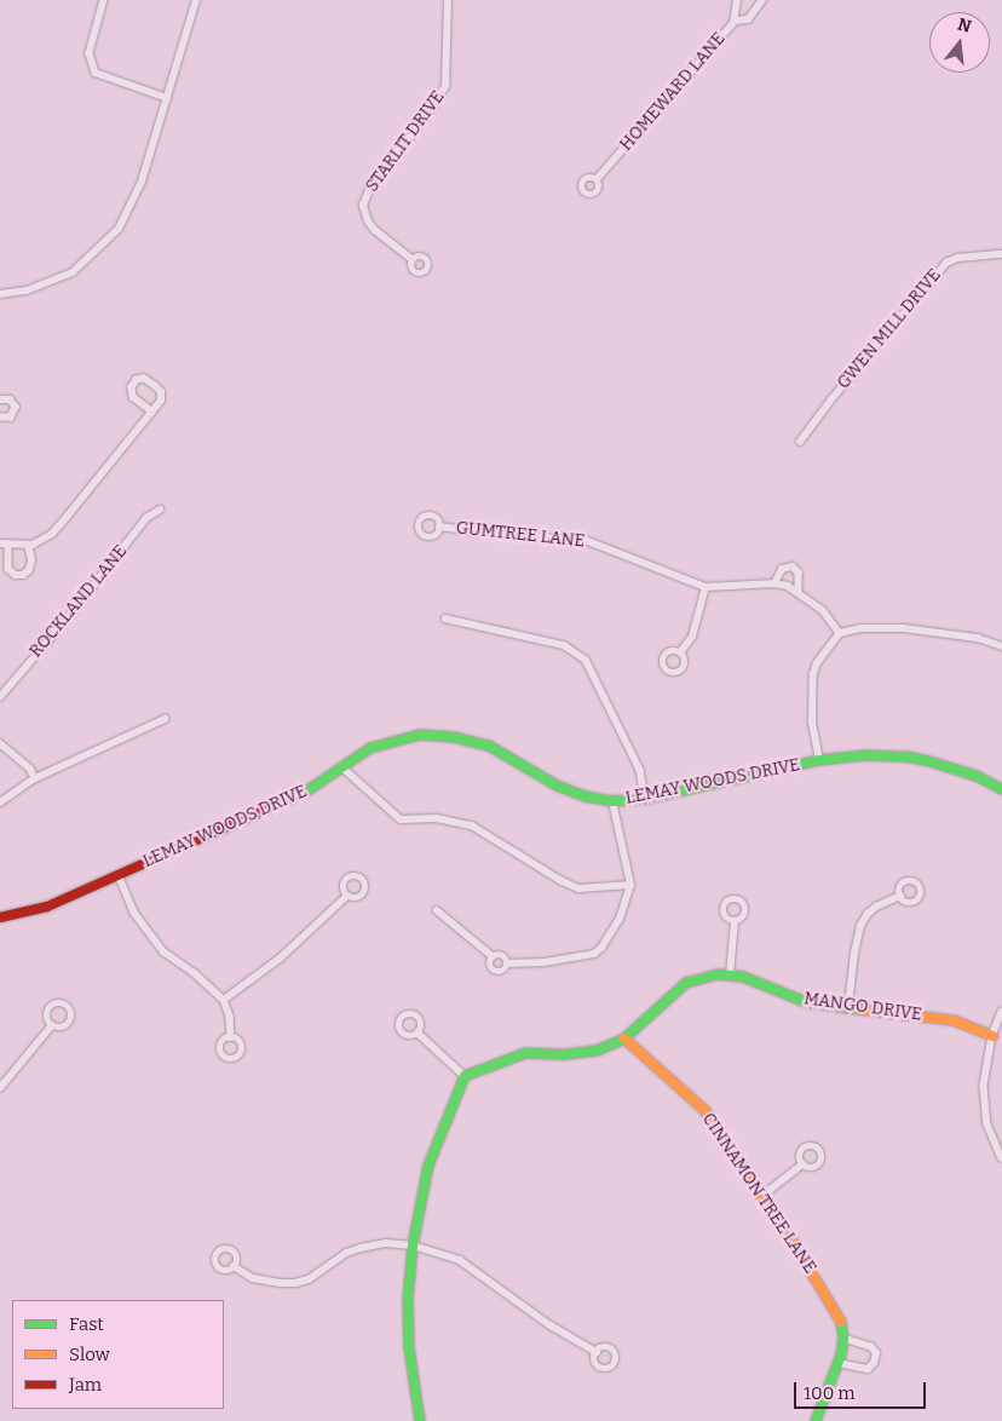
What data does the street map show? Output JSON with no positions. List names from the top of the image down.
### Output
{
  "streets": {
    "street": [
      "HOMEWARD LANE",
      "STARLIT DRIVE",
      "GWEN MILL DRIVE",
      "GUMTREE LANE",
      "ROCKLAND LANE",
      "LEMAY WOODS DRIVE",
      "MANGO DRIVE",
      "CINNAMON TREE LANE"
    ]
  },
  "crossings": [
    ["MANGO DRIVE", "CINNAMON TREE LANE"]
  ],
  "legend": ["Fast", "Slow", "Jam"],
  "scale_bar": "100 m",
  "north": "top"
}
